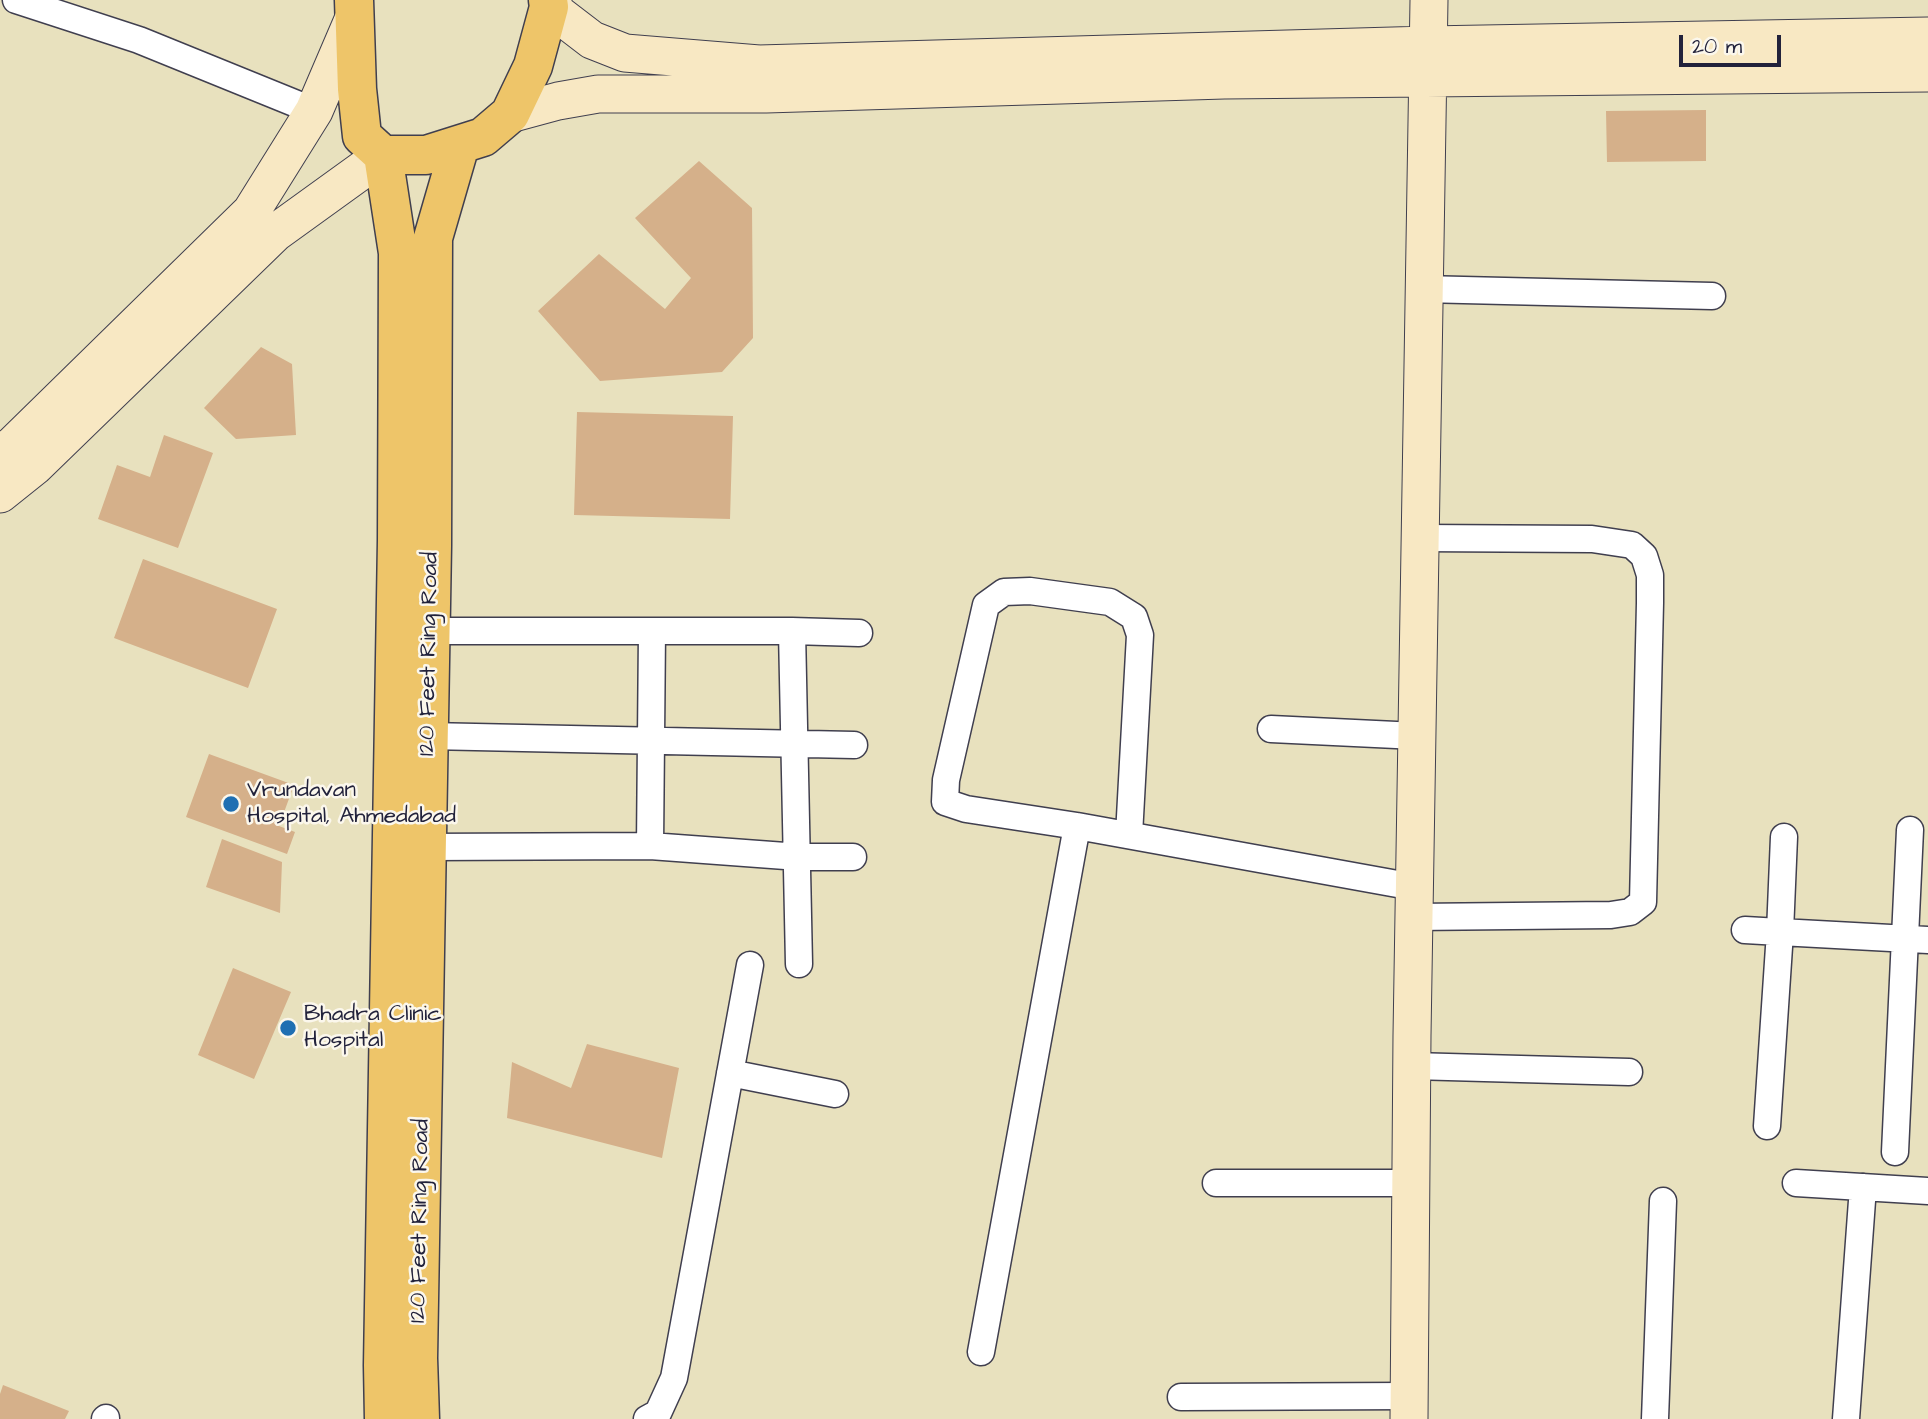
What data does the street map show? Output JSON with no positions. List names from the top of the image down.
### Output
{
  "streets": {
    "main road": ["120 Feet Ring Road"]
  },
  "places": ["Vrundavan Hospital, Ahmedabad", "Bhadra Clinic Hospital"],
  "scale_bar": "20 m"
}
